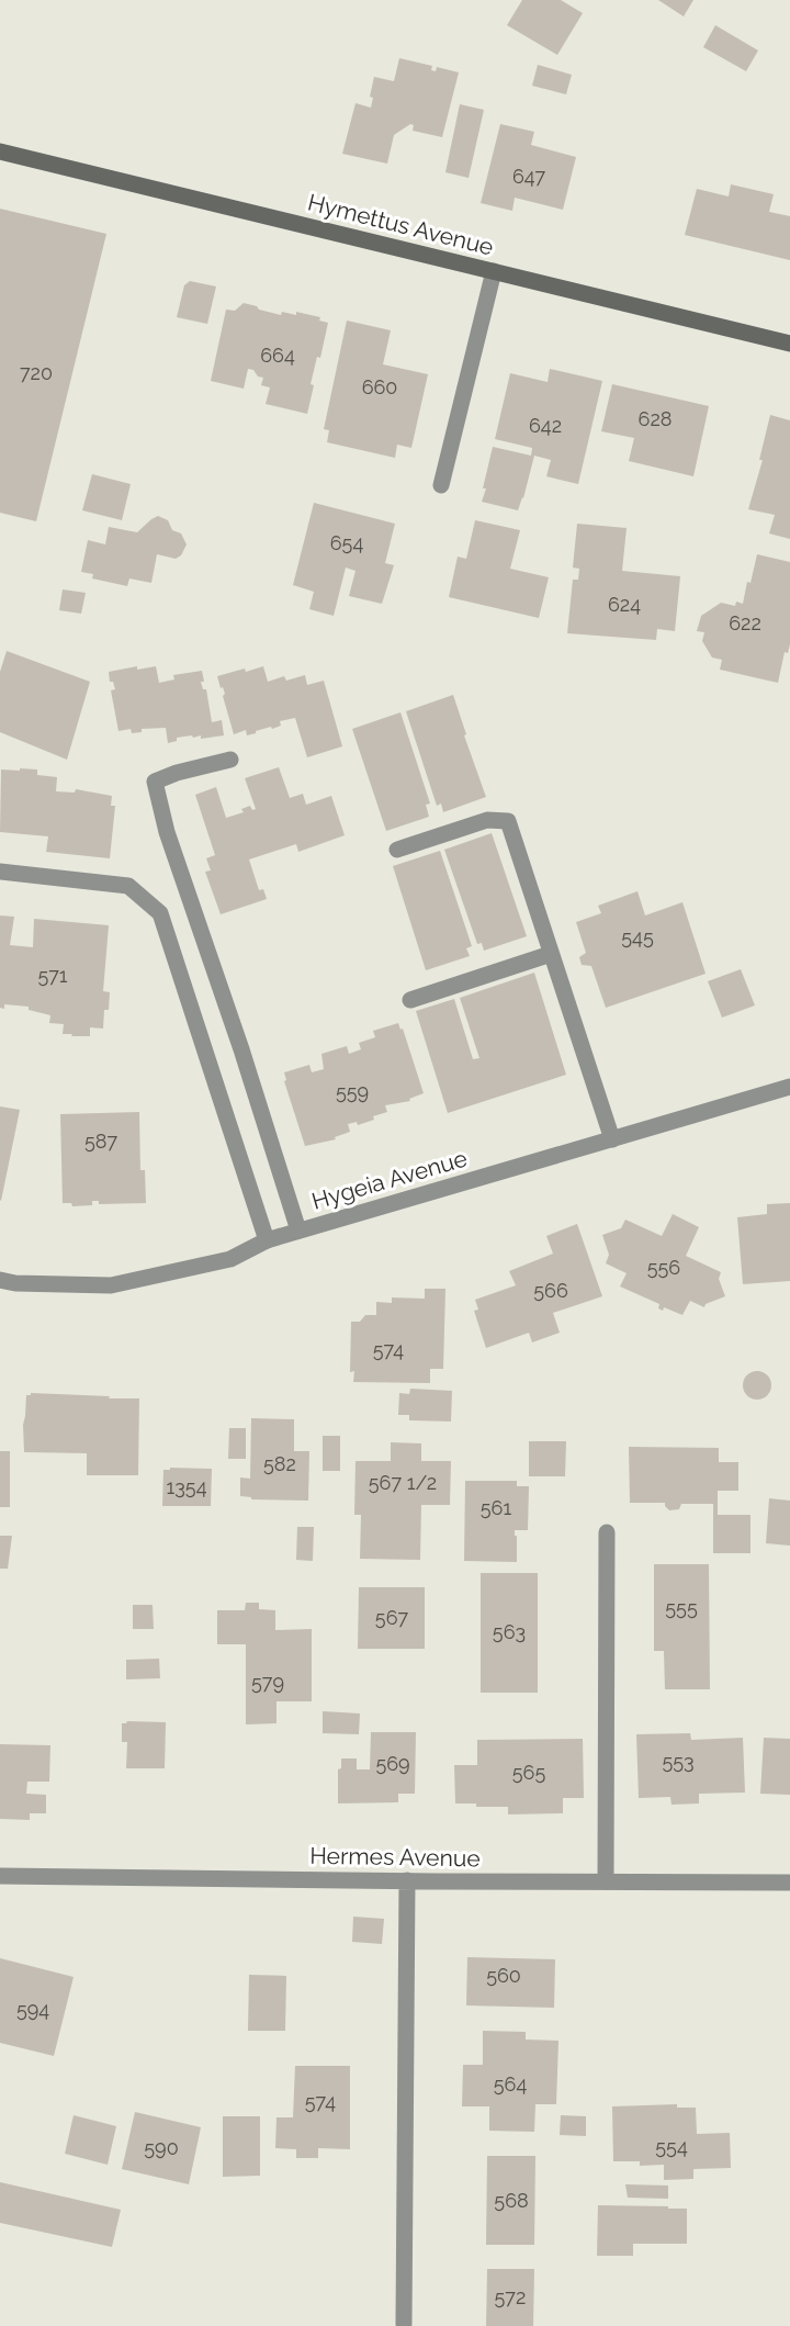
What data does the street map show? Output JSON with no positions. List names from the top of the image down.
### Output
{
  "streets": {
    "street": ["Hymettus Avenue", "Hygeia Avenue", "Hermes Avenue"]
  },
  "house_numbers": [
    "647",
    "664",
    "720",
    "660",
    "628",
    "642",
    "654",
    "624",
    "622",
    "545",
    "571",
    "559",
    "587",
    "556",
    "566",
    "574",
    "582",
    "567 1/2",
    "1354",
    "561",
    "555",
    "567",
    "563",
    "579",
    "553",
    "569",
    "565",
    "560",
    "594",
    "564",
    "574",
    "554",
    "590",
    "568",
    "572"
  ]
}
